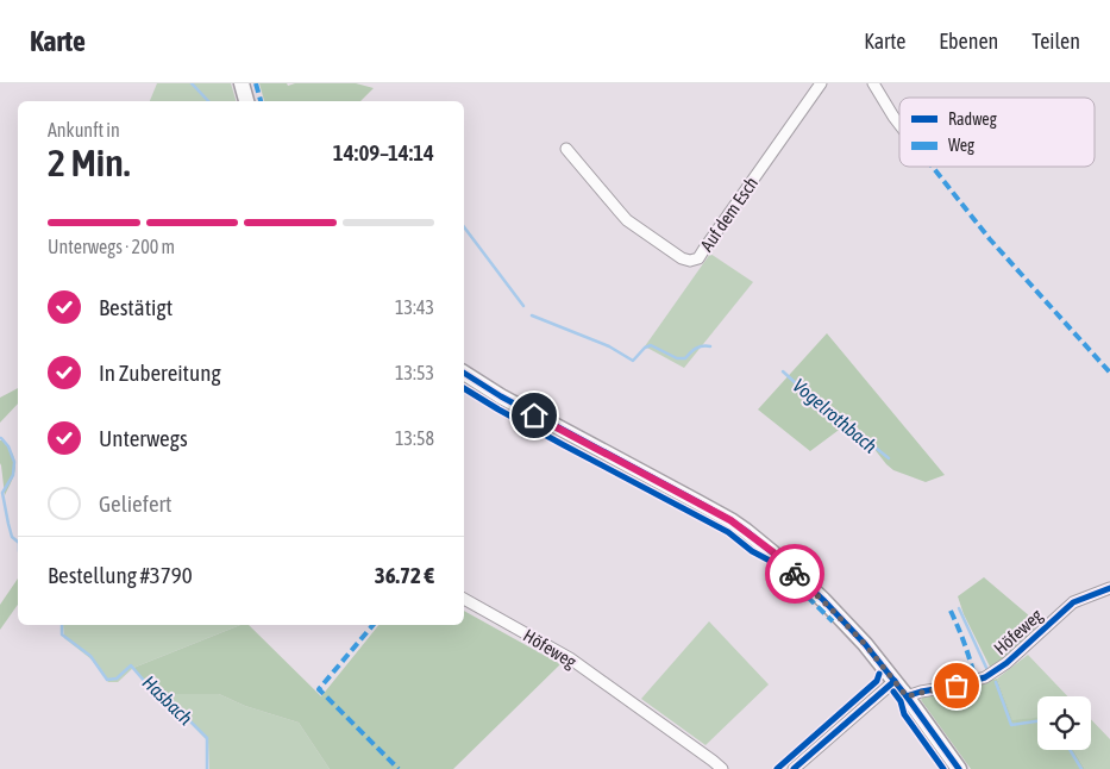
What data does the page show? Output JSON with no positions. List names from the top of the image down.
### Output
{
  "streets": {
    "street": ["Auf dem Esch", "Höfeweg"]
  },
  "water": ["Vogelrothbach", "Hasbach"],
  "legend": ["Radweg", "Weg"],
  "page": {
    "header": "Karte",
    "nav": ["Karte", "Ebenen", "Teilen"],
    "heading": ["2 Min.", "Ankunft in", "14:09–14:14"],
    "panel": ["Bestellung #3790", "36.72 €"],
    "bar": "Unterwegs · 200 m",
    "list": [
      ["Bestätigt", "13:43"],
      ["In Zubereitung", "13:53"],
      ["Unterwegs", "13:58"],
      "Geliefert"
    ]
  }
}
